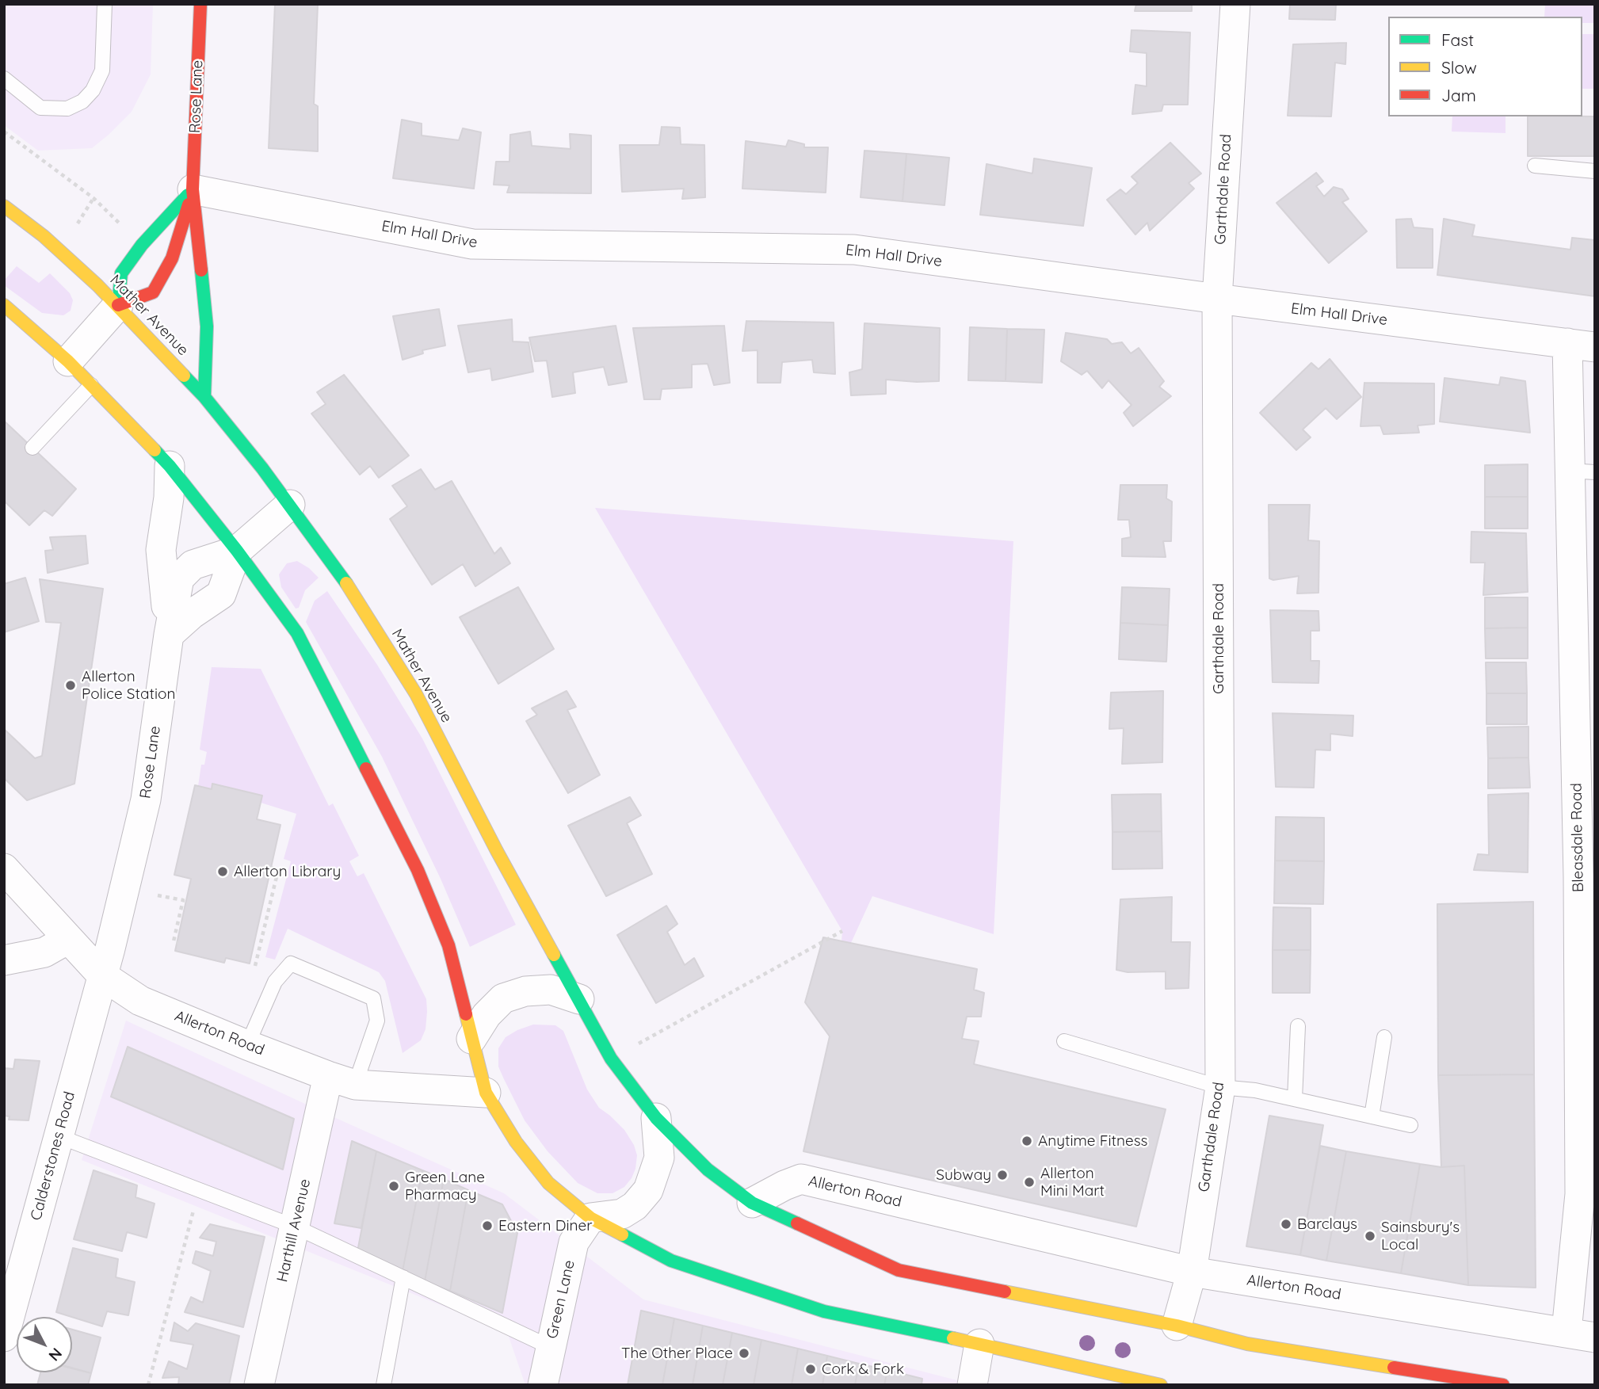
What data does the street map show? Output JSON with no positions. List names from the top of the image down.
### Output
{
  "streets": {
    "main road": ["Rose Lane", "Mather Avenue"],
    "street": [
      "Garthdale Road",
      "Elm Hall Drive",
      "Bleasdale Road",
      "Allerton Road",
      "Calderstones Road",
      "Harthill Avenue",
      "Green Lane"
    ]
  },
  "crossings": [
    ["Rose Lane", "Elm Hall Drive"],
    ["Rose Lane", "Allerton Road"],
    ["Rose Lane", "Calderstones Road"],
    ["Garthdale Road", "Elm Hall Drive"],
    ["Garthdale Road", "Allerton Road"],
    ["Elm Hall Drive", "Bleasdale Road"],
    ["Mather Avenue", "Allerton Road"],
    ["Bleasdale Road", "Allerton Road"],
    ["Allerton Road", "Calderstones Road"],
    ["Allerton Road", "Harthill Avenue"]
  ],
  "places": [
    "Allerton Police Station",
    "Allerton Library",
    "Anytime Fitness",
    "Subway",
    "Allerton Mini Mart",
    "Green Lane Pharmacy",
    "Barclays",
    "Eastern Diner",
    "Sainsbury's Local",
    "The Other Place",
    "Cork & Fork"
  ],
  "legend": ["Fast", "Slow", "Jam"],
  "north": "bottom right"
}
